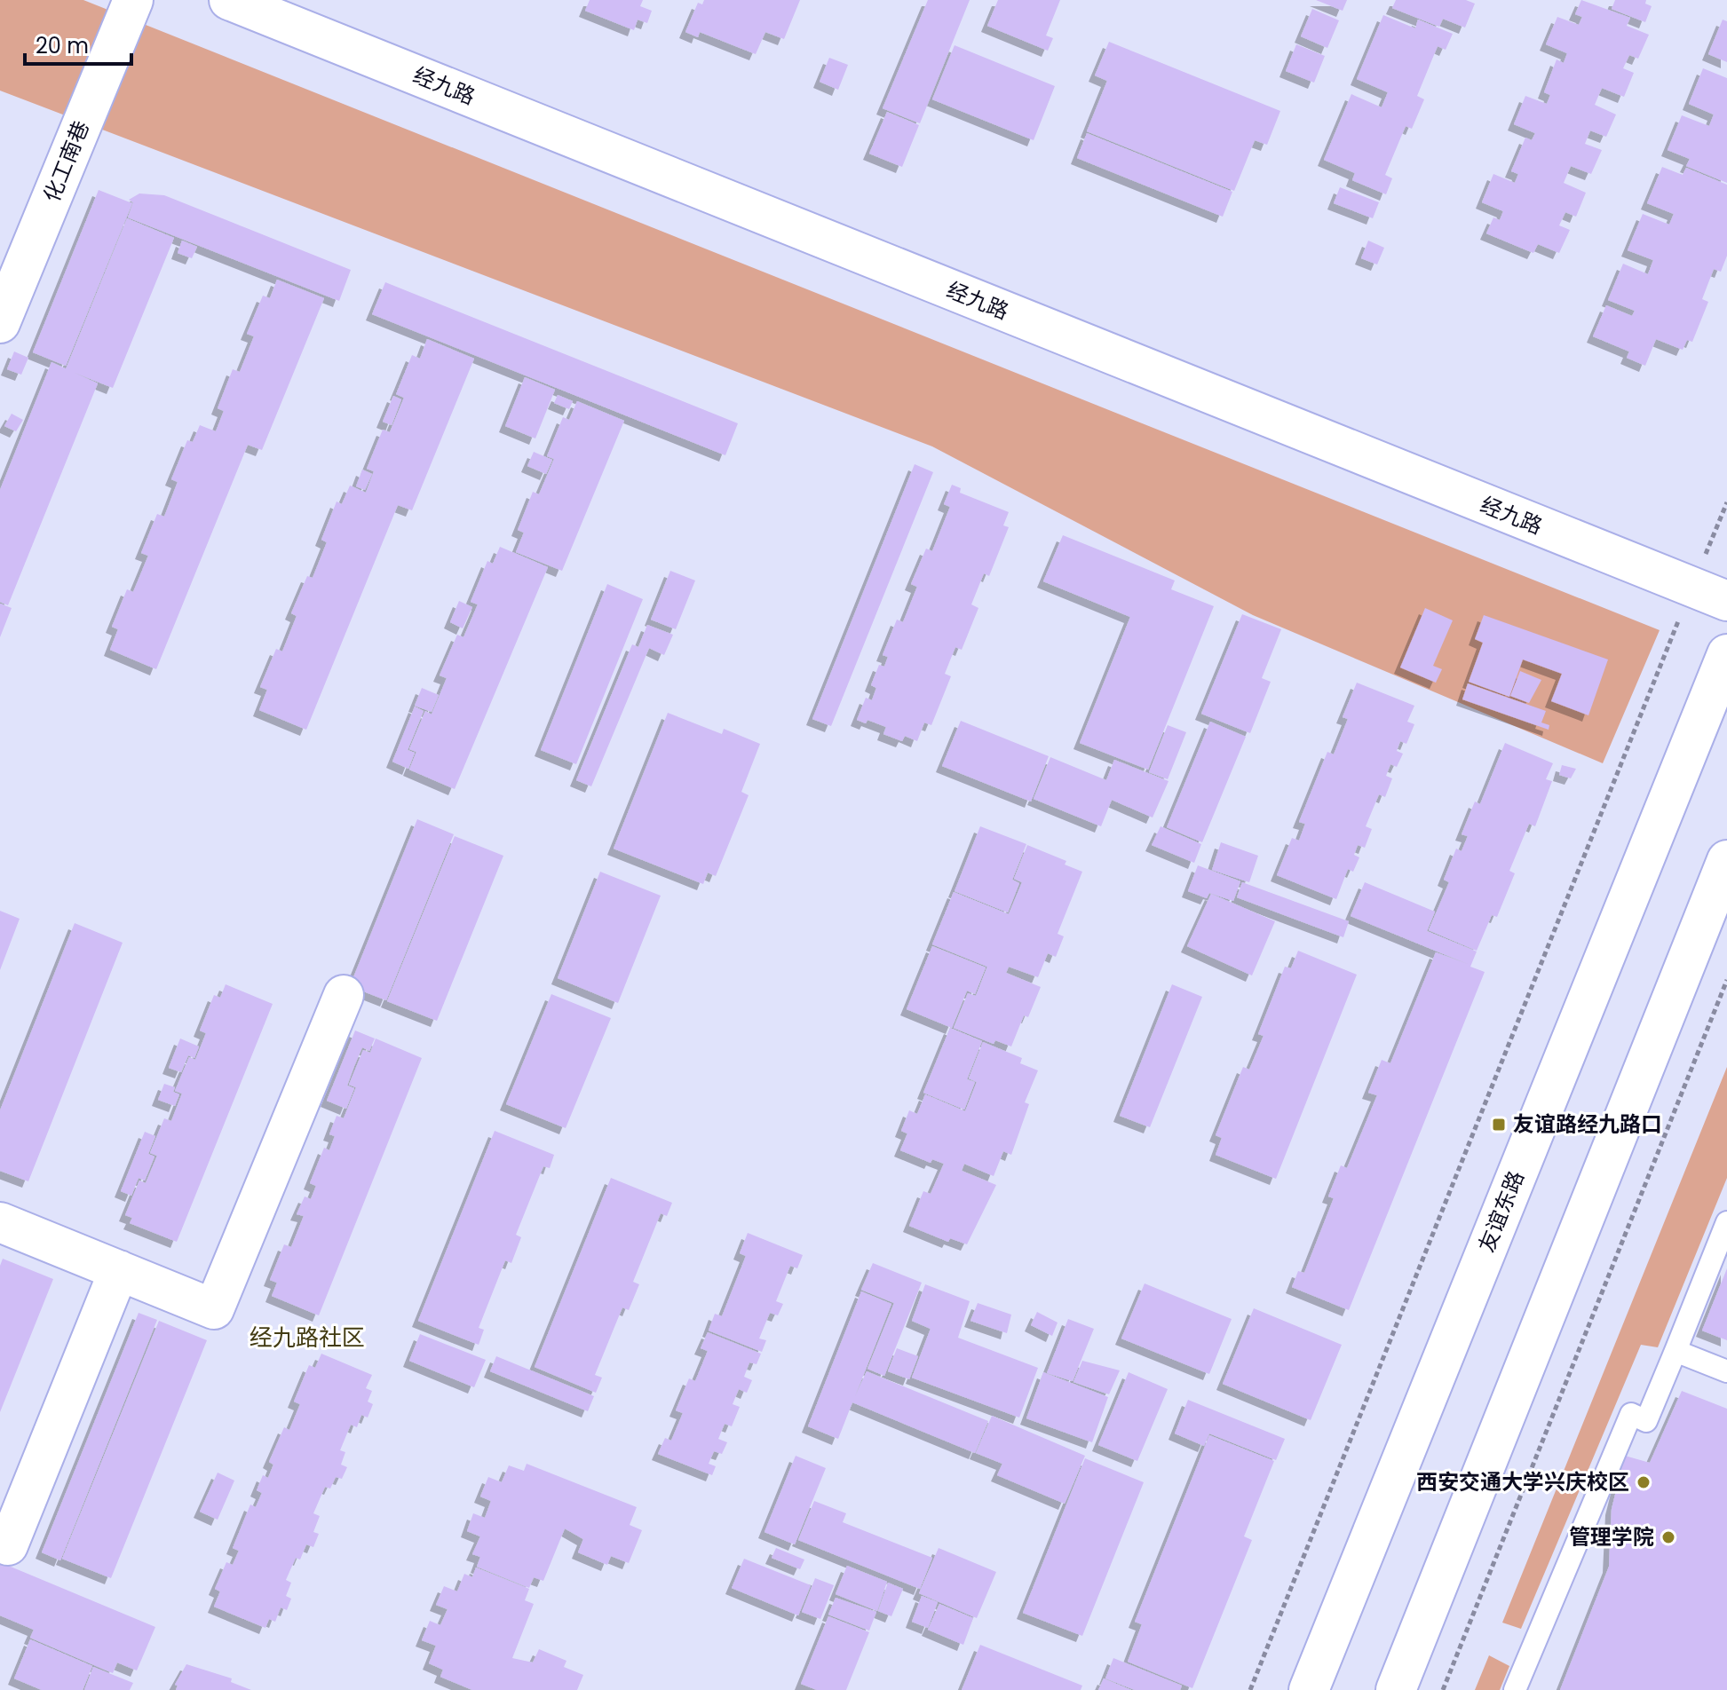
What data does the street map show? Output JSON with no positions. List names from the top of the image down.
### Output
{
  "streets": {
    "street": ["经九路", "化工南巷", "友谊东路"]
  },
  "districts": ["经九路社区"],
  "places": {
    "transit": ["友谊路经九路口"],
    "other": ["西安交通大学兴庆校区", "管理学院"]
  },
  "scale_bar": "20 m"
}
